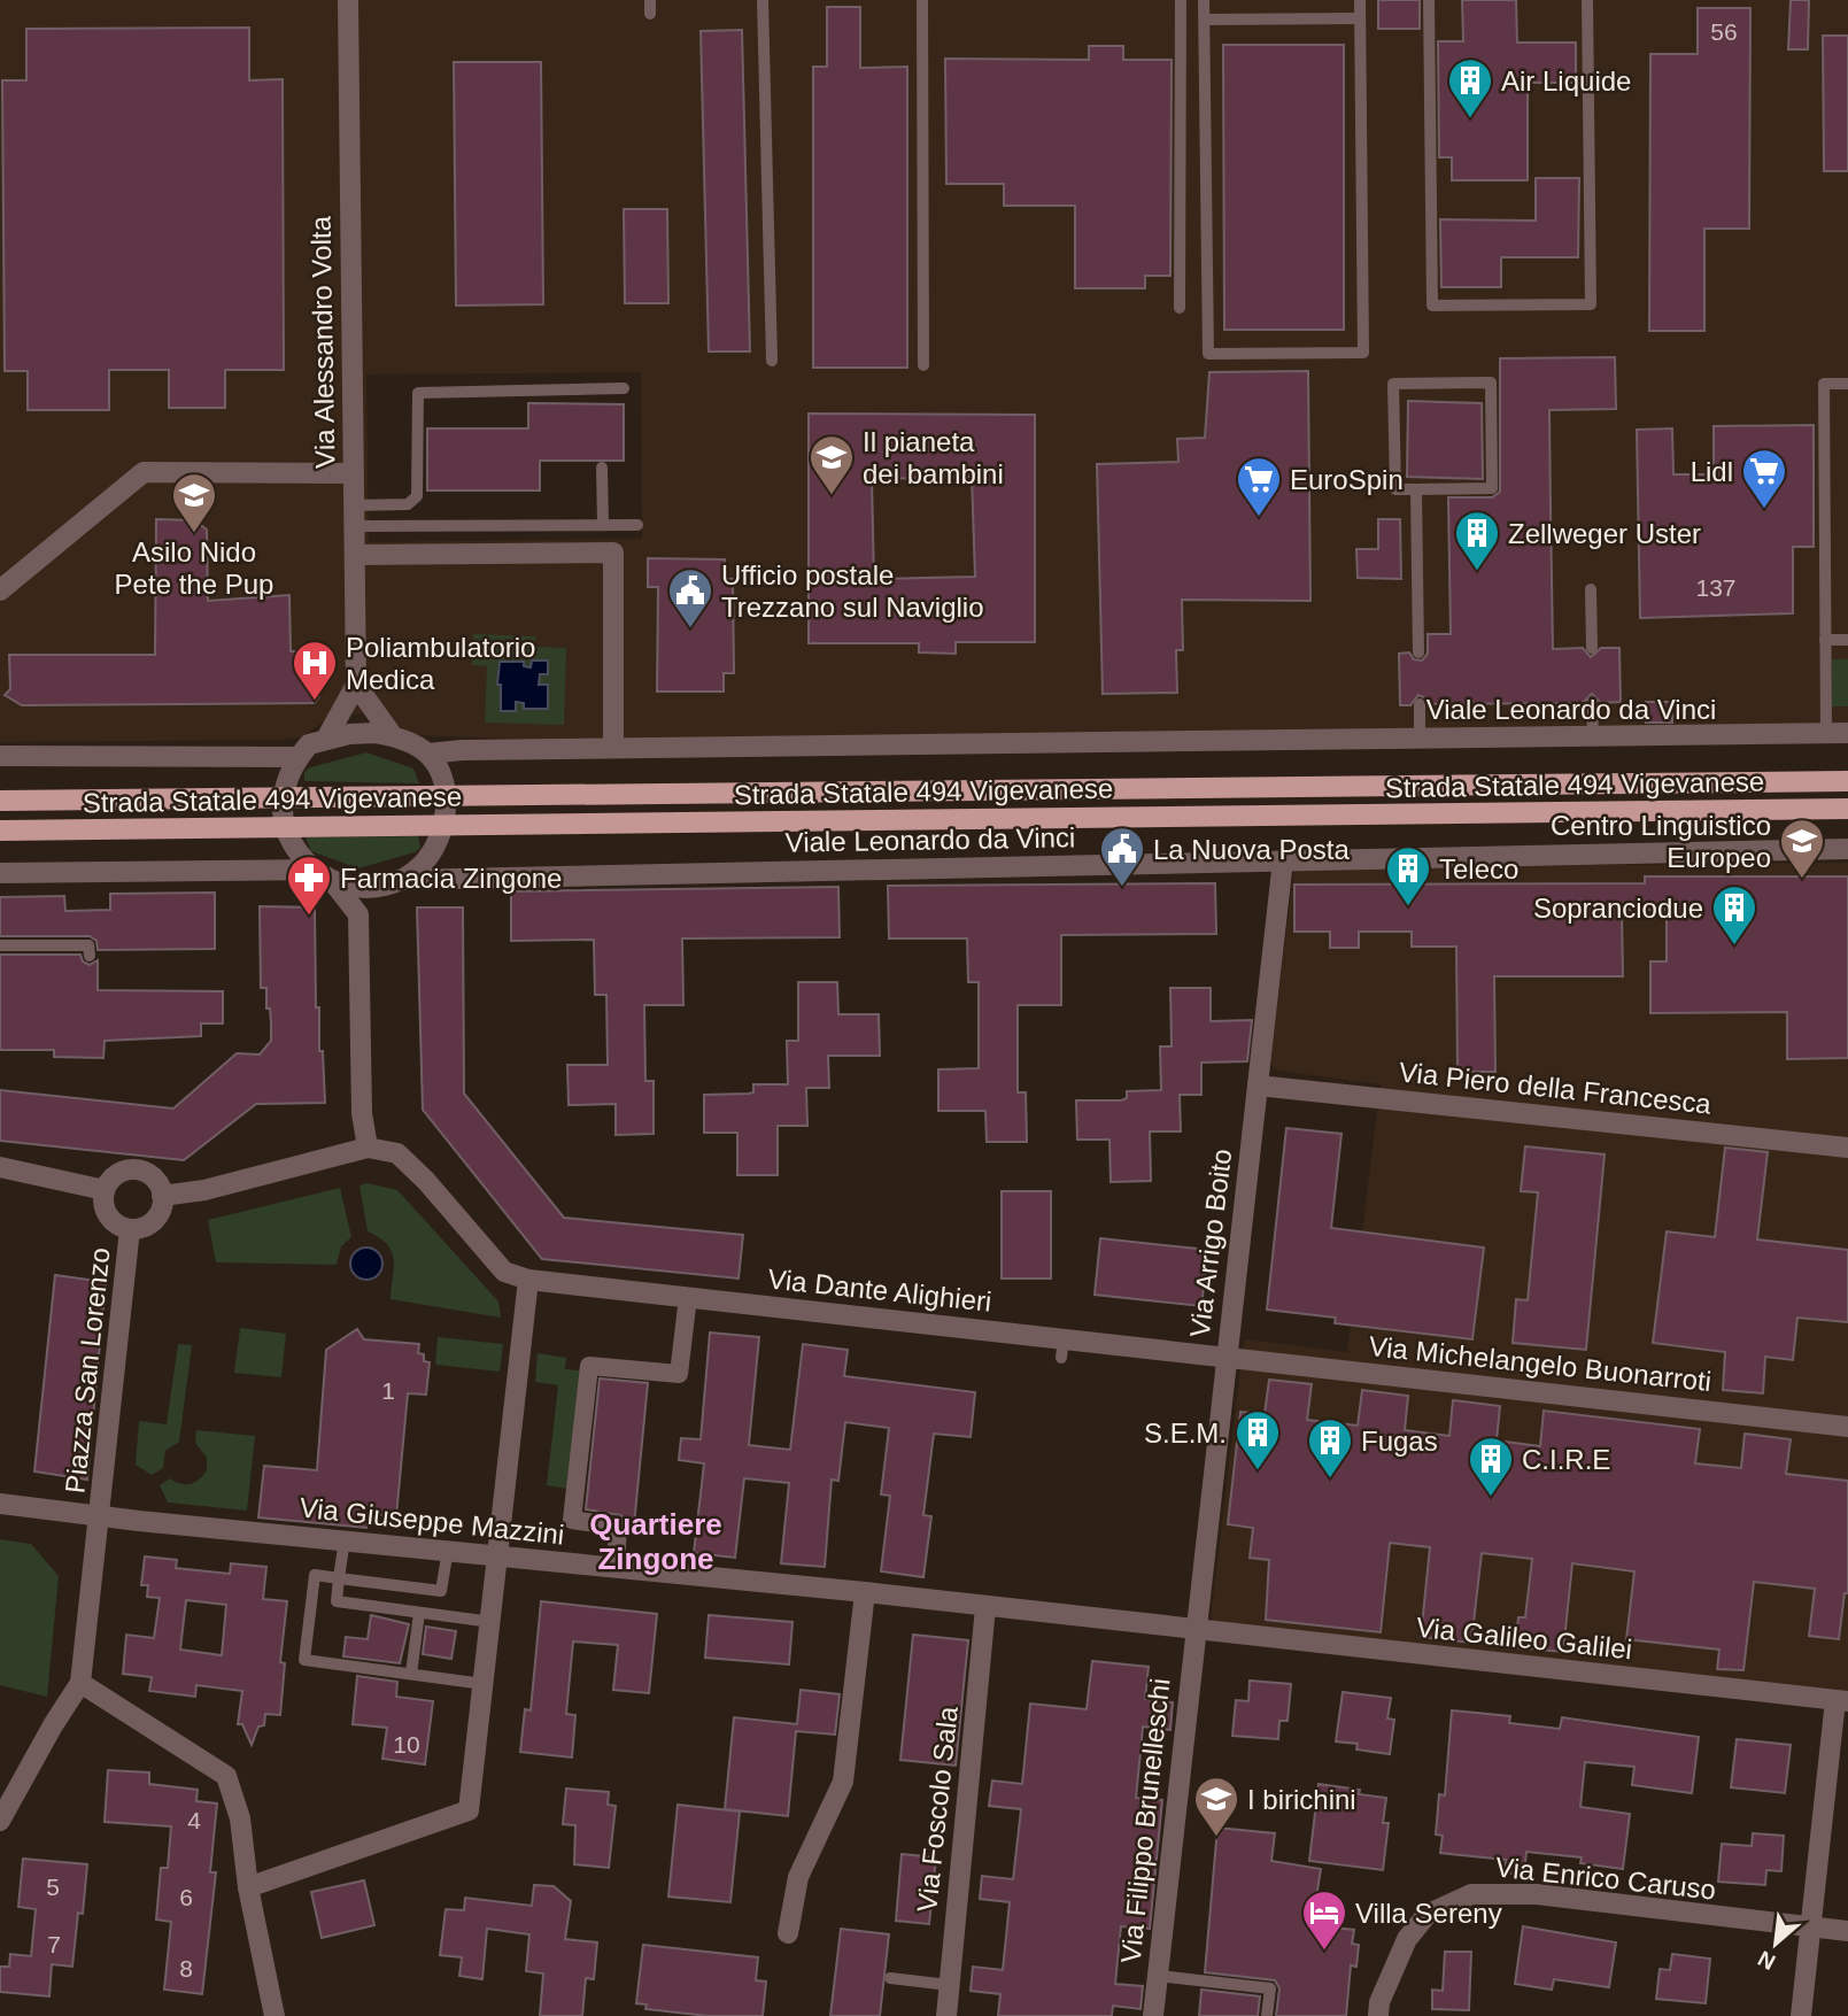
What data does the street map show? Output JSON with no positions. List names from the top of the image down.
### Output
{
  "streets": {
    "main road": ["Strada Statale 494 Vigevanese"],
    "street": [
      "Via Alessandro Volta",
      "Viale Leonardo da Vinci",
      "Via Piero della Francesca",
      "Via Arrigo Boito",
      "Via Dante Alighieri",
      "Via Michelangelo Buonarroti",
      "Piazza San Lorenzo",
      "Via Giuseppe Mazzini",
      "Via Galileo Galilei",
      "Via Foscolo Sala",
      "Via Filippo Brunelleschi",
      "Via Enrico Caruso"
    ]
  },
  "crossings": [
    ["Viale Leonardo da Vinci", "Via Arrigo Boito"],
    ["Via Piero della Francesca", "Via Arrigo Boito"],
    ["Via Arrigo Boito", "Via Dante Alighieri"],
    ["Via Arrigo Boito", "Via Michelangelo Buonarroti"],
    ["Via Arrigo Boito", "Via Giuseppe Mazzini"],
    ["Via Arrigo Boito", "Via Galileo Galilei"],
    ["Via Arrigo Boito", "Via Filippo Brunelleschi"],
    ["Via Dante Alighieri", "Via Michelangelo Buonarroti"],
    ["Piazza San Lorenzo", "Via Giuseppe Mazzini"],
    ["Via Giuseppe Mazzini", "Via Galileo Galilei"],
    ["Via Giuseppe Mazzini", "Via Foscolo Sala"],
    ["Via Giuseppe Mazzini", "Via Filippo Brunelleschi"],
    ["Via Galileo Galilei", "Via Filippo Brunelleschi"]
  ],
  "districts": ["Quartiere Zingone"],
  "places": {
    "building": [
      "Air Liquide",
      "Zellweger Uster",
      "Teleco",
      "Sopranciodue",
      "S.E.M.",
      "Fugas",
      "C.I.R.E"
    ],
    "school or university": [
      "Il pianeta dei bambini",
      "Asilo Nido Pete the Pup",
      "Centro Linguistico Europeo",
      "I birichini"
    ],
    "supermarket": ["Lidl", "EuroSpin"],
    "public building": ["Ufficio postale Trezzano sul Naviglio", "La Nuova Posta"],
    "hospital": ["Poliambulatorio Medica"],
    "pharmacy": ["Farmacia Zingone"],
    "hotel": ["Villa Sereny"]
  },
  "house_numbers": [
    "56",
    "137",
    "1",
    "10",
    "4",
    "5",
    "6",
    "7",
    "8"
  ],
  "north": "bottom left"
}
